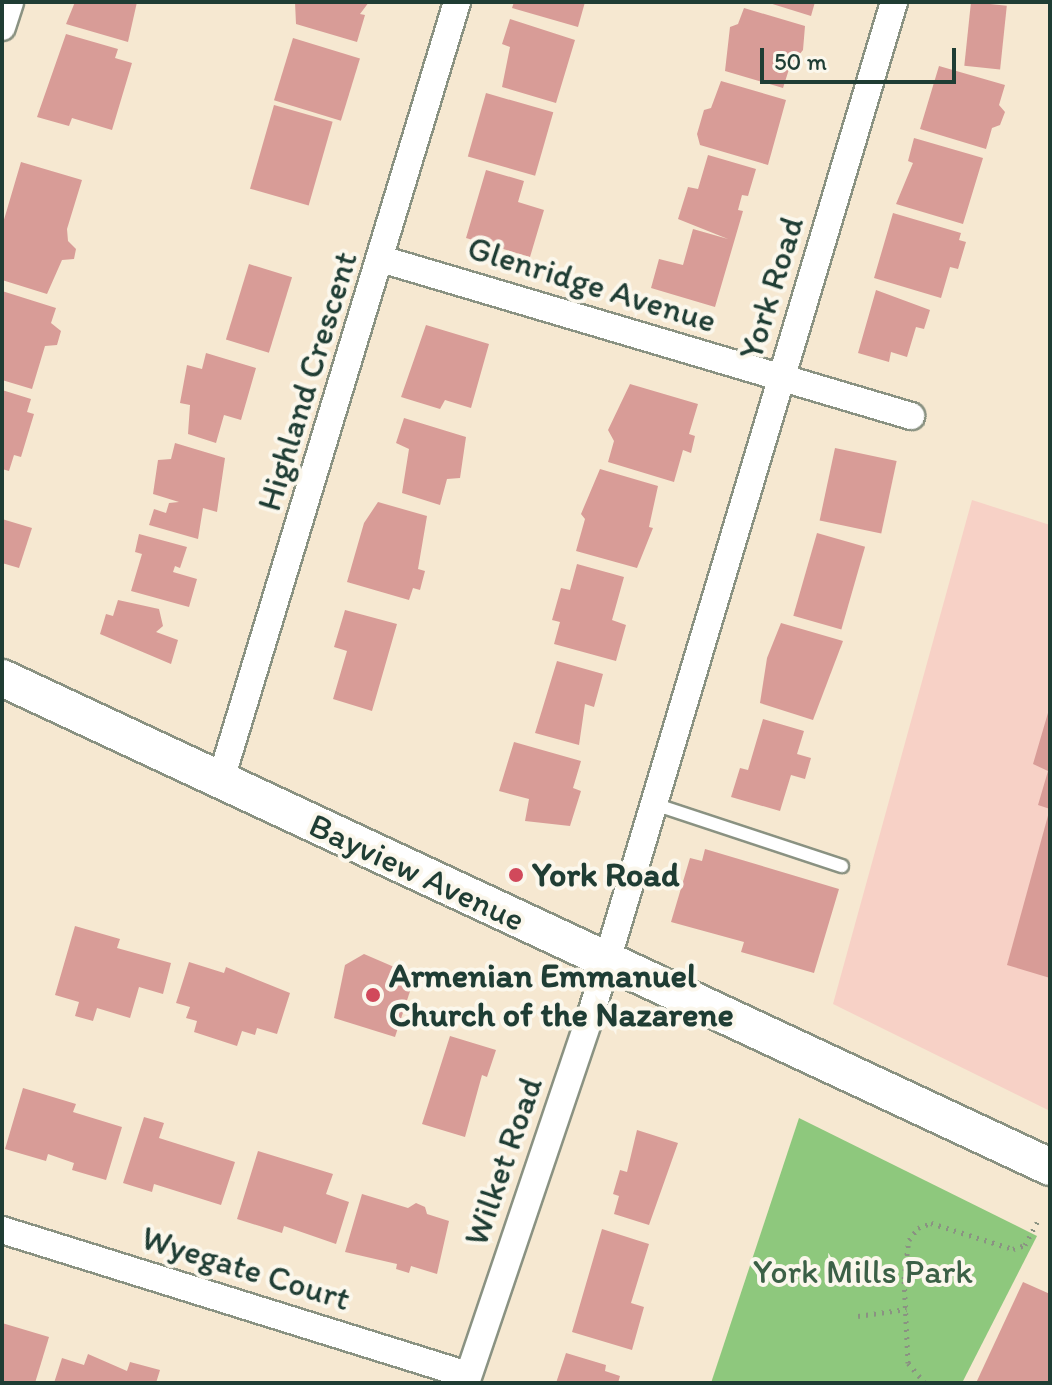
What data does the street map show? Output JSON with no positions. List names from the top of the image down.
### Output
{
  "streets": {
    "main road": ["Bayview Avenue"],
    "street": [
      "Glenridge Avenue",
      "York Road",
      "Highland Crescent",
      "Wilket Road",
      "Wyegate Court"
    ]
  },
  "crossings": [
    ["Glenridge Avenue", "York Road"],
    ["Glenridge Avenue", "Highland Crescent"],
    ["York Road", "Bayview Avenue"],
    ["York Road", "Wilket Road"],
    ["Highland Crescent", "Bayview Avenue"],
    ["Bayview Avenue", "Wilket Road"],
    ["Wilket Road", "Wyegate Court"]
  ],
  "parks": ["York Mills Park"],
  "places": ["York Road", "Armenian Emmanuel Church of the Nazarene"],
  "scale_bar": "50 m"
}
